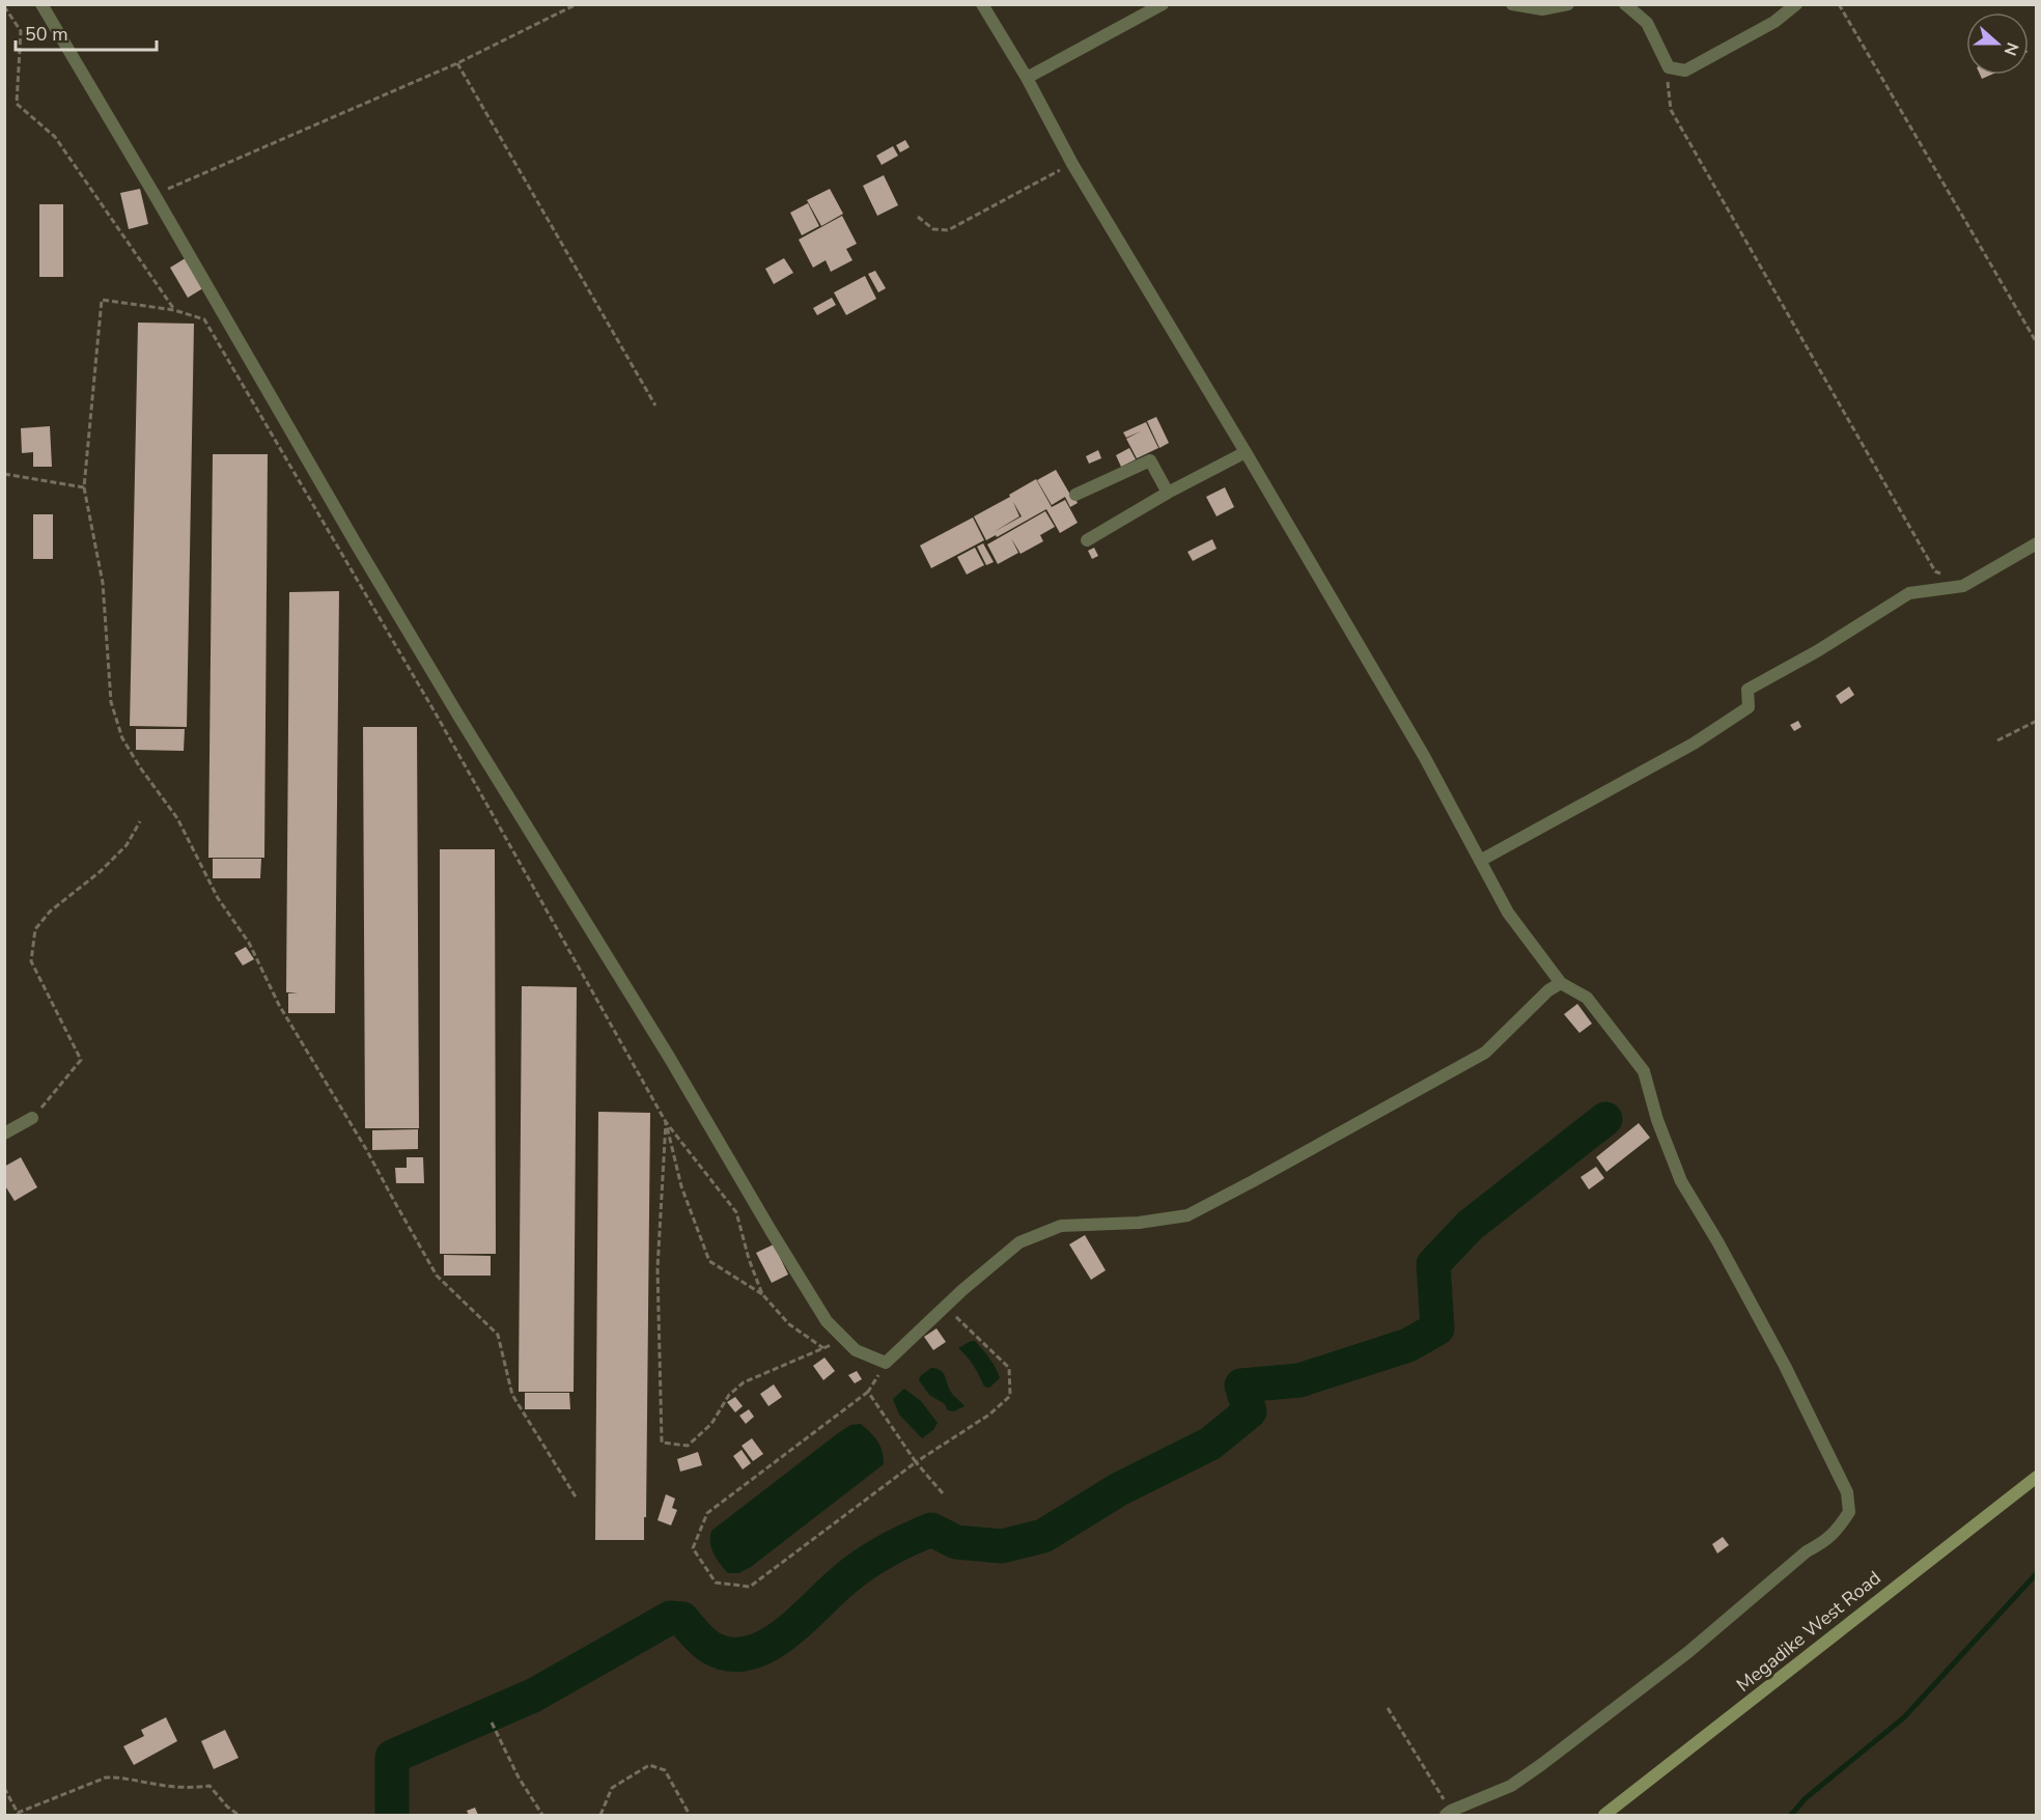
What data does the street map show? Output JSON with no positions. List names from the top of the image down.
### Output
{
  "streets": {
    "street": ["Megadike West Road"]
  },
  "scale_bar": "50 m",
  "north": "right"
}
